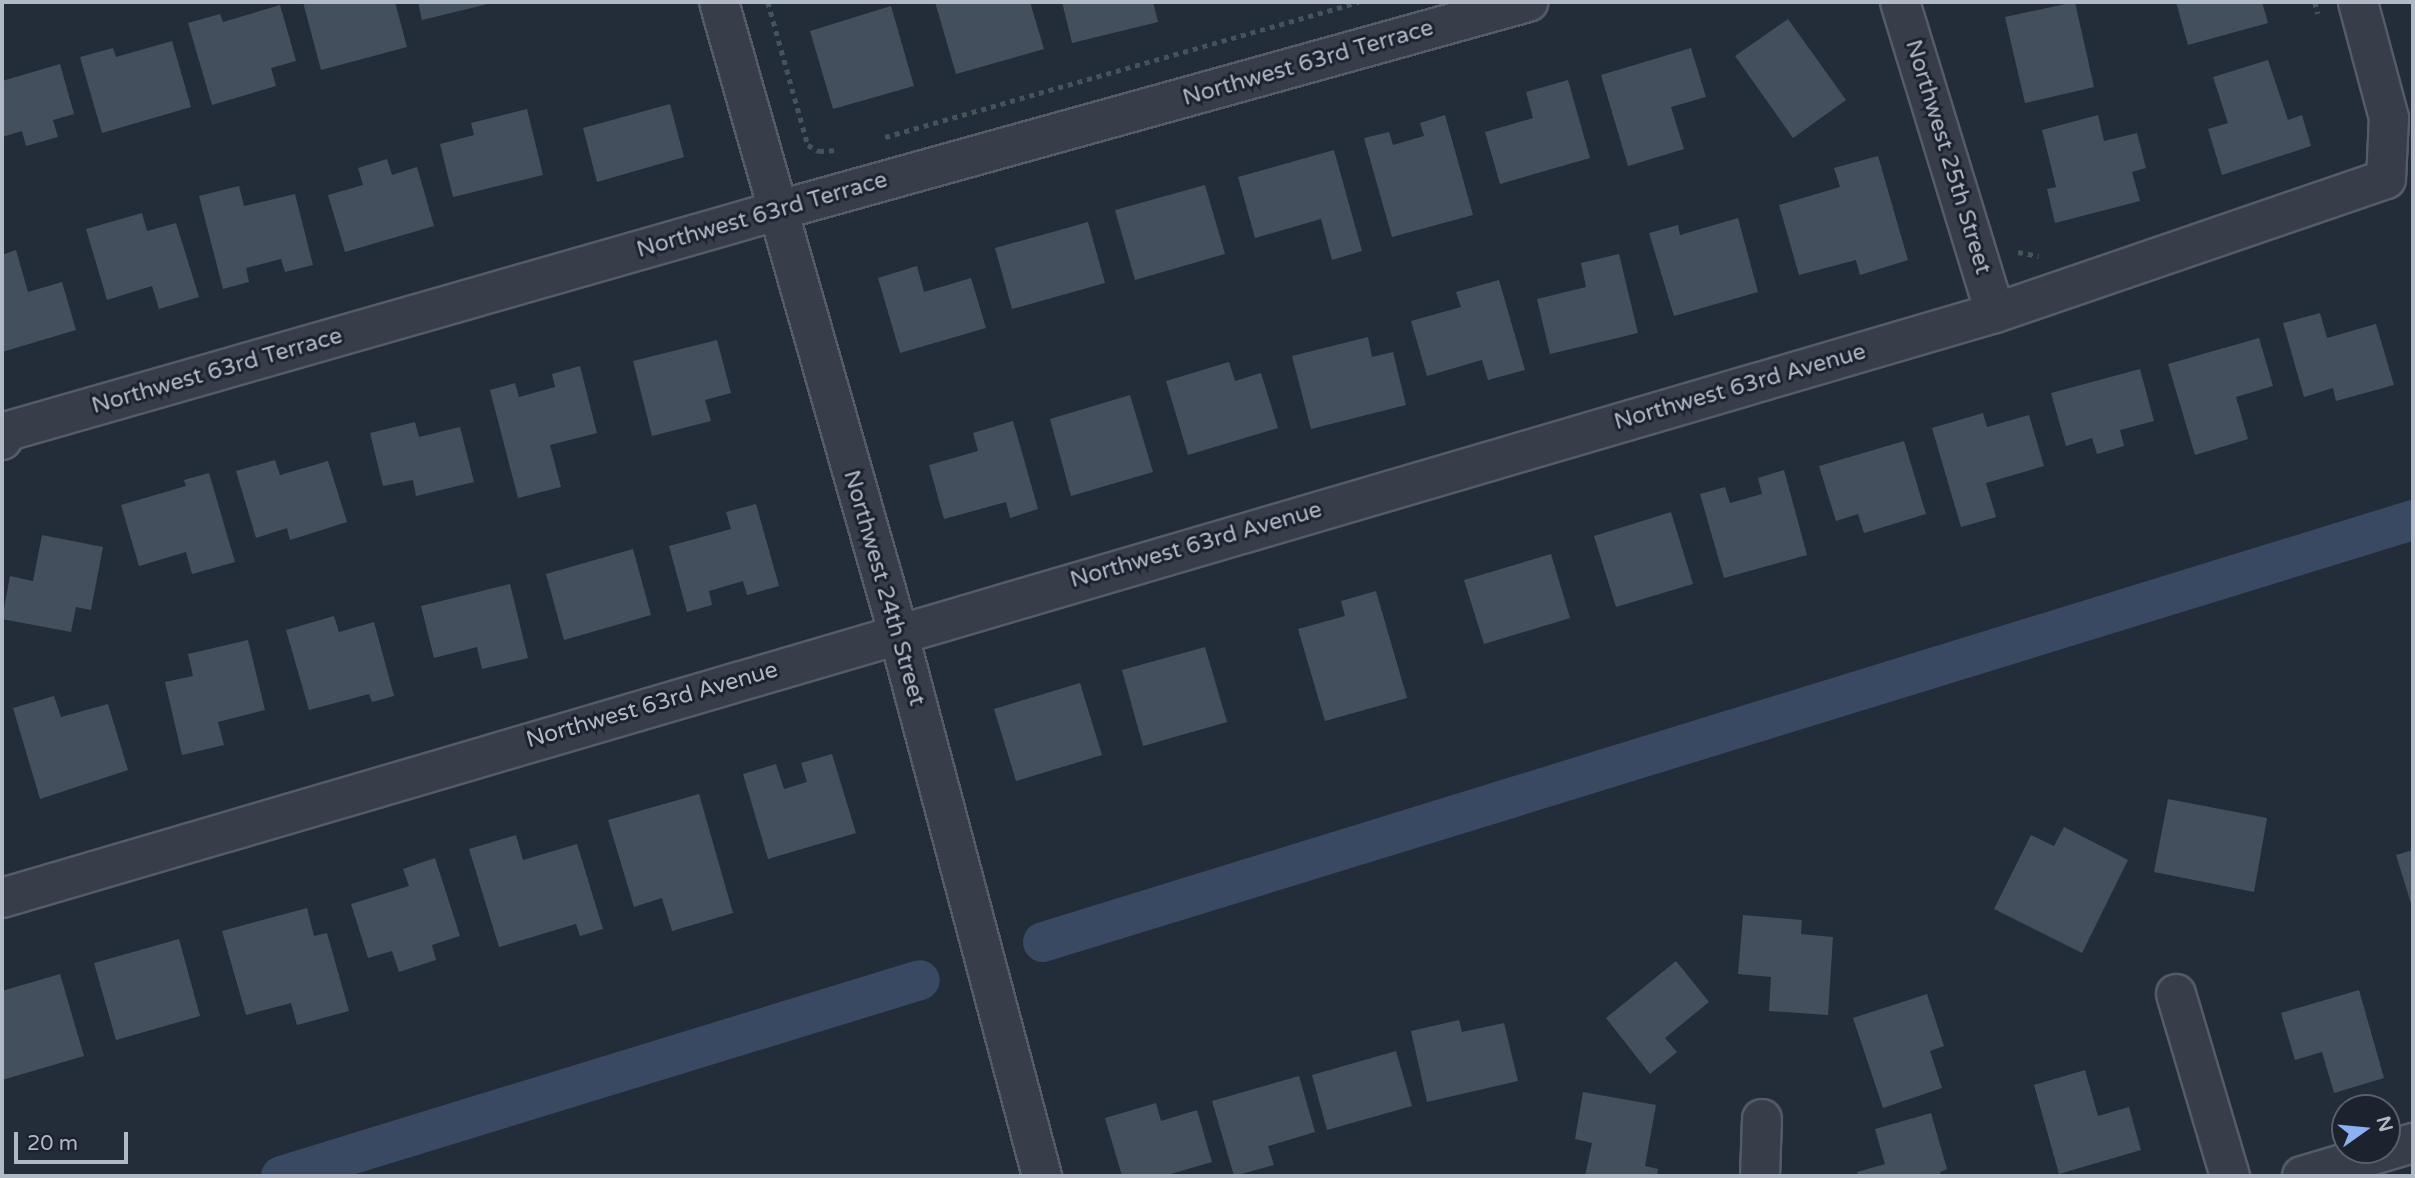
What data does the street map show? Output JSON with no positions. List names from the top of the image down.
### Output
{
  "streets": {
    "street": [
      "Northwest 63rd Terrace",
      "Northwest 25th Street",
      "Northwest 63rd Avenue",
      "Northwest 24th Street"
    ]
  },
  "crossings": [
    ["Northwest 63rd Terrace", "Northwest 24th Street"],
    ["Northwest 25th Street", "Northwest 63rd Avenue"],
    ["Northwest 63rd Avenue", "Northwest 24th Street"]
  ],
  "scale_bar": "20 m",
  "north": "right"
}
